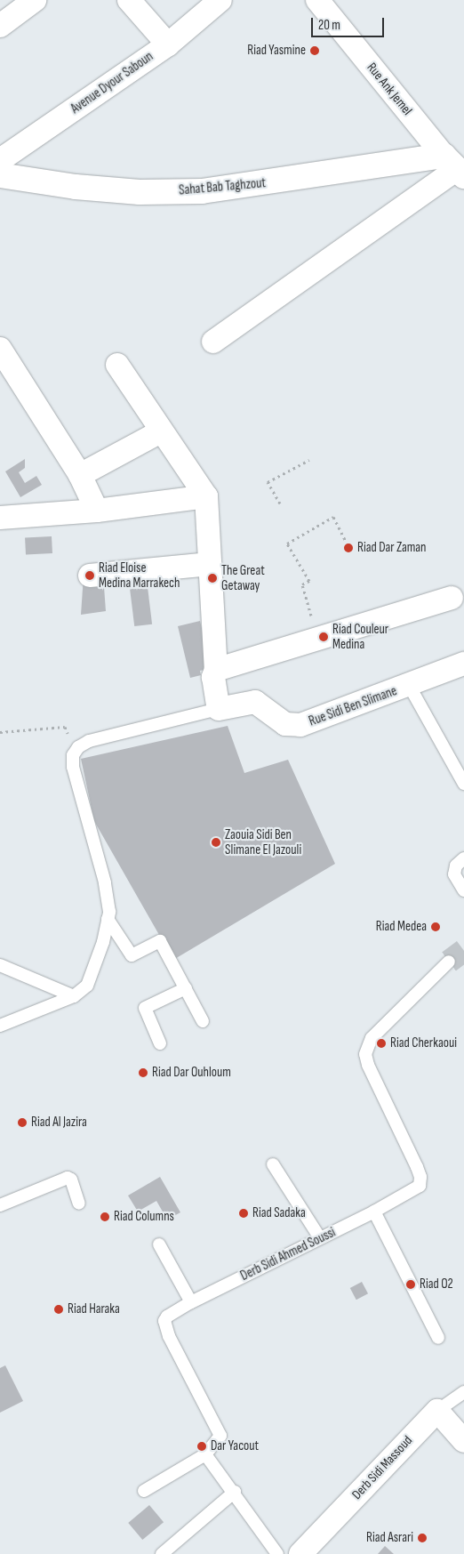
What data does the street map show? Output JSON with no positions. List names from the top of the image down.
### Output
{
  "streets": {
    "street": [
      "Avenue Dyour Saboun",
      "Rue Ank Jemel",
      "Sahat Bab Taghzout",
      "Rue Sidi Ben Slimane",
      "Derb Sidi Massoud"
    ],
    "lane": ["Derb Sidi Ahmed Soussi"]
  },
  "crossings": [
    ["Rue Ank Jemel", "Sahat Bab Taghzout"]
  ],
  "places": [
    "Riad Yasmine",
    "Riad Dar Zaman",
    "Riad Eloise Medina Marrakech",
    "The Great Getaway",
    "Riad Couleur Medina",
    "Zaouia Sidi Ben Slimane El Jazouli",
    "Riad Medea",
    "Riad Cherkaoui",
    "Riad Dar Ouhloum",
    "Riad Al Jazira",
    "Riad Sadaka",
    "Riad Columns",
    "Riad O2",
    "Riad Haraka",
    "Dar Yacout",
    "Riad Asrari"
  ],
  "scale_bar": "20 m"
}
